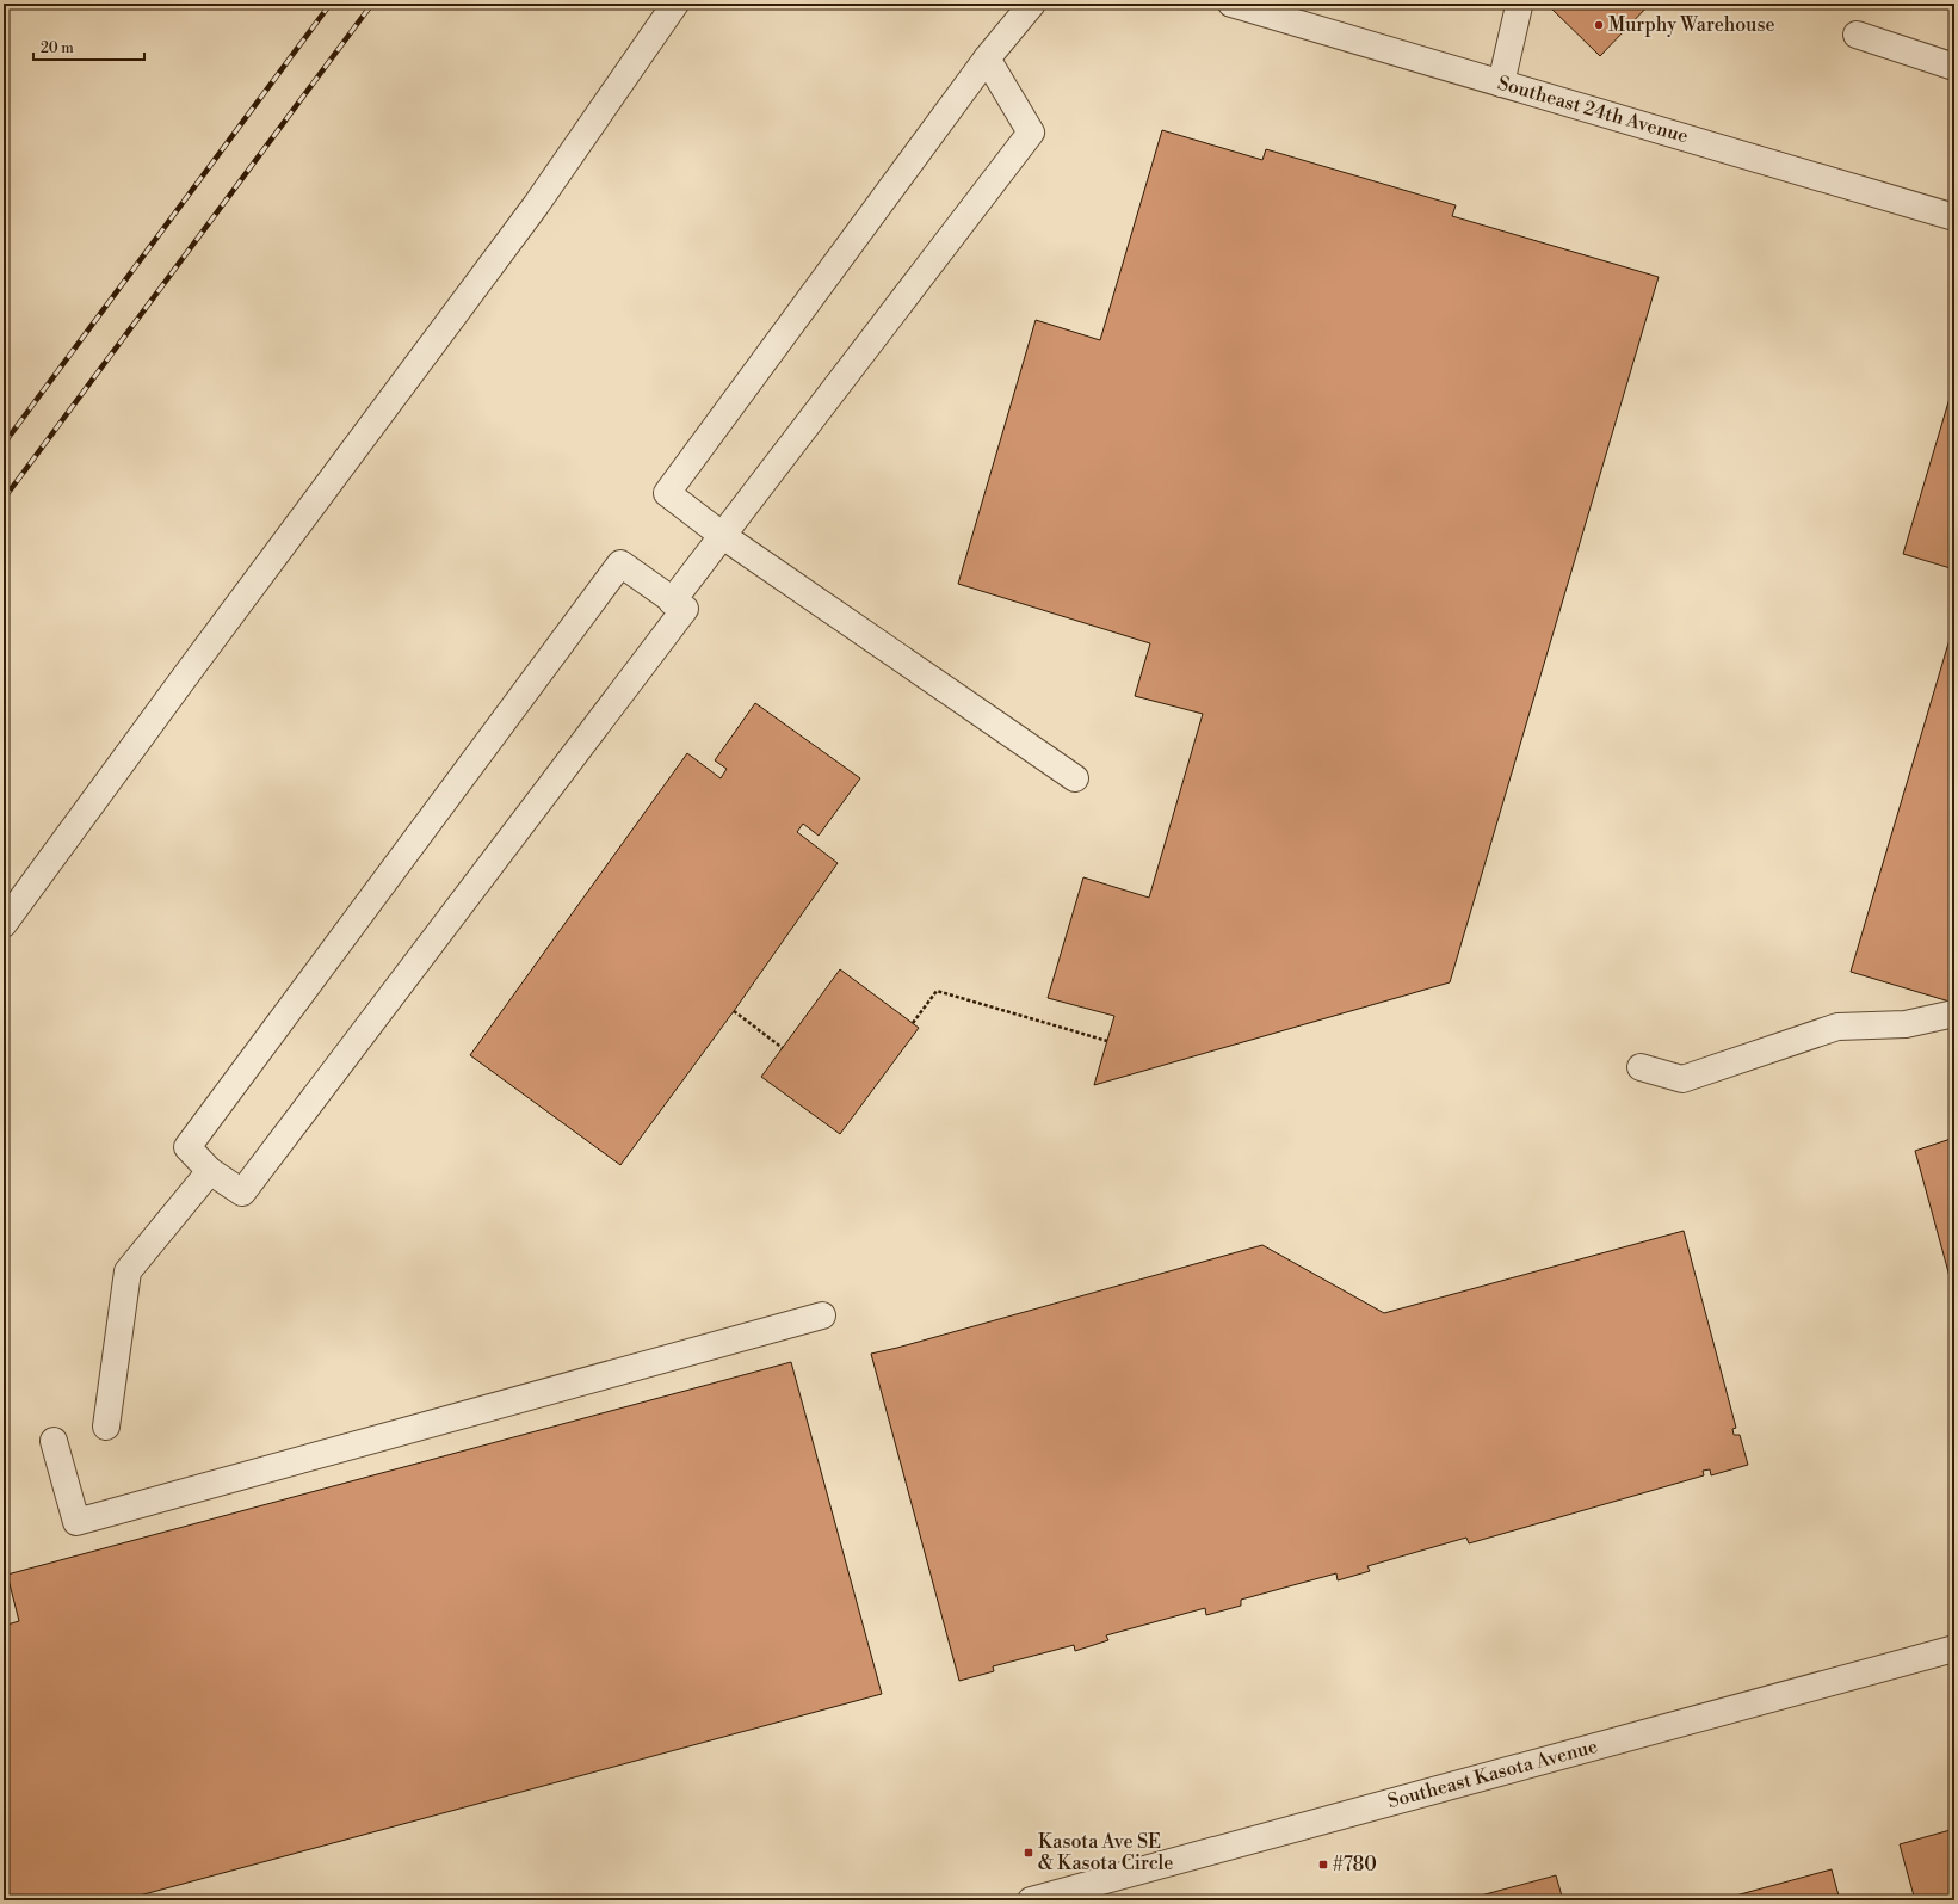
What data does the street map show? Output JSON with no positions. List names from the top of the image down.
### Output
{
  "streets": {
    "street": ["Southeast 24th Avenue", "Southeast Kasota Avenue"]
  },
  "places": {
    "other": ["Murphy Warehouse"],
    "transit": ["Kasota Ave SE & Kasota Circle", "#780"]
  },
  "scale_bar": "20 m"
}
